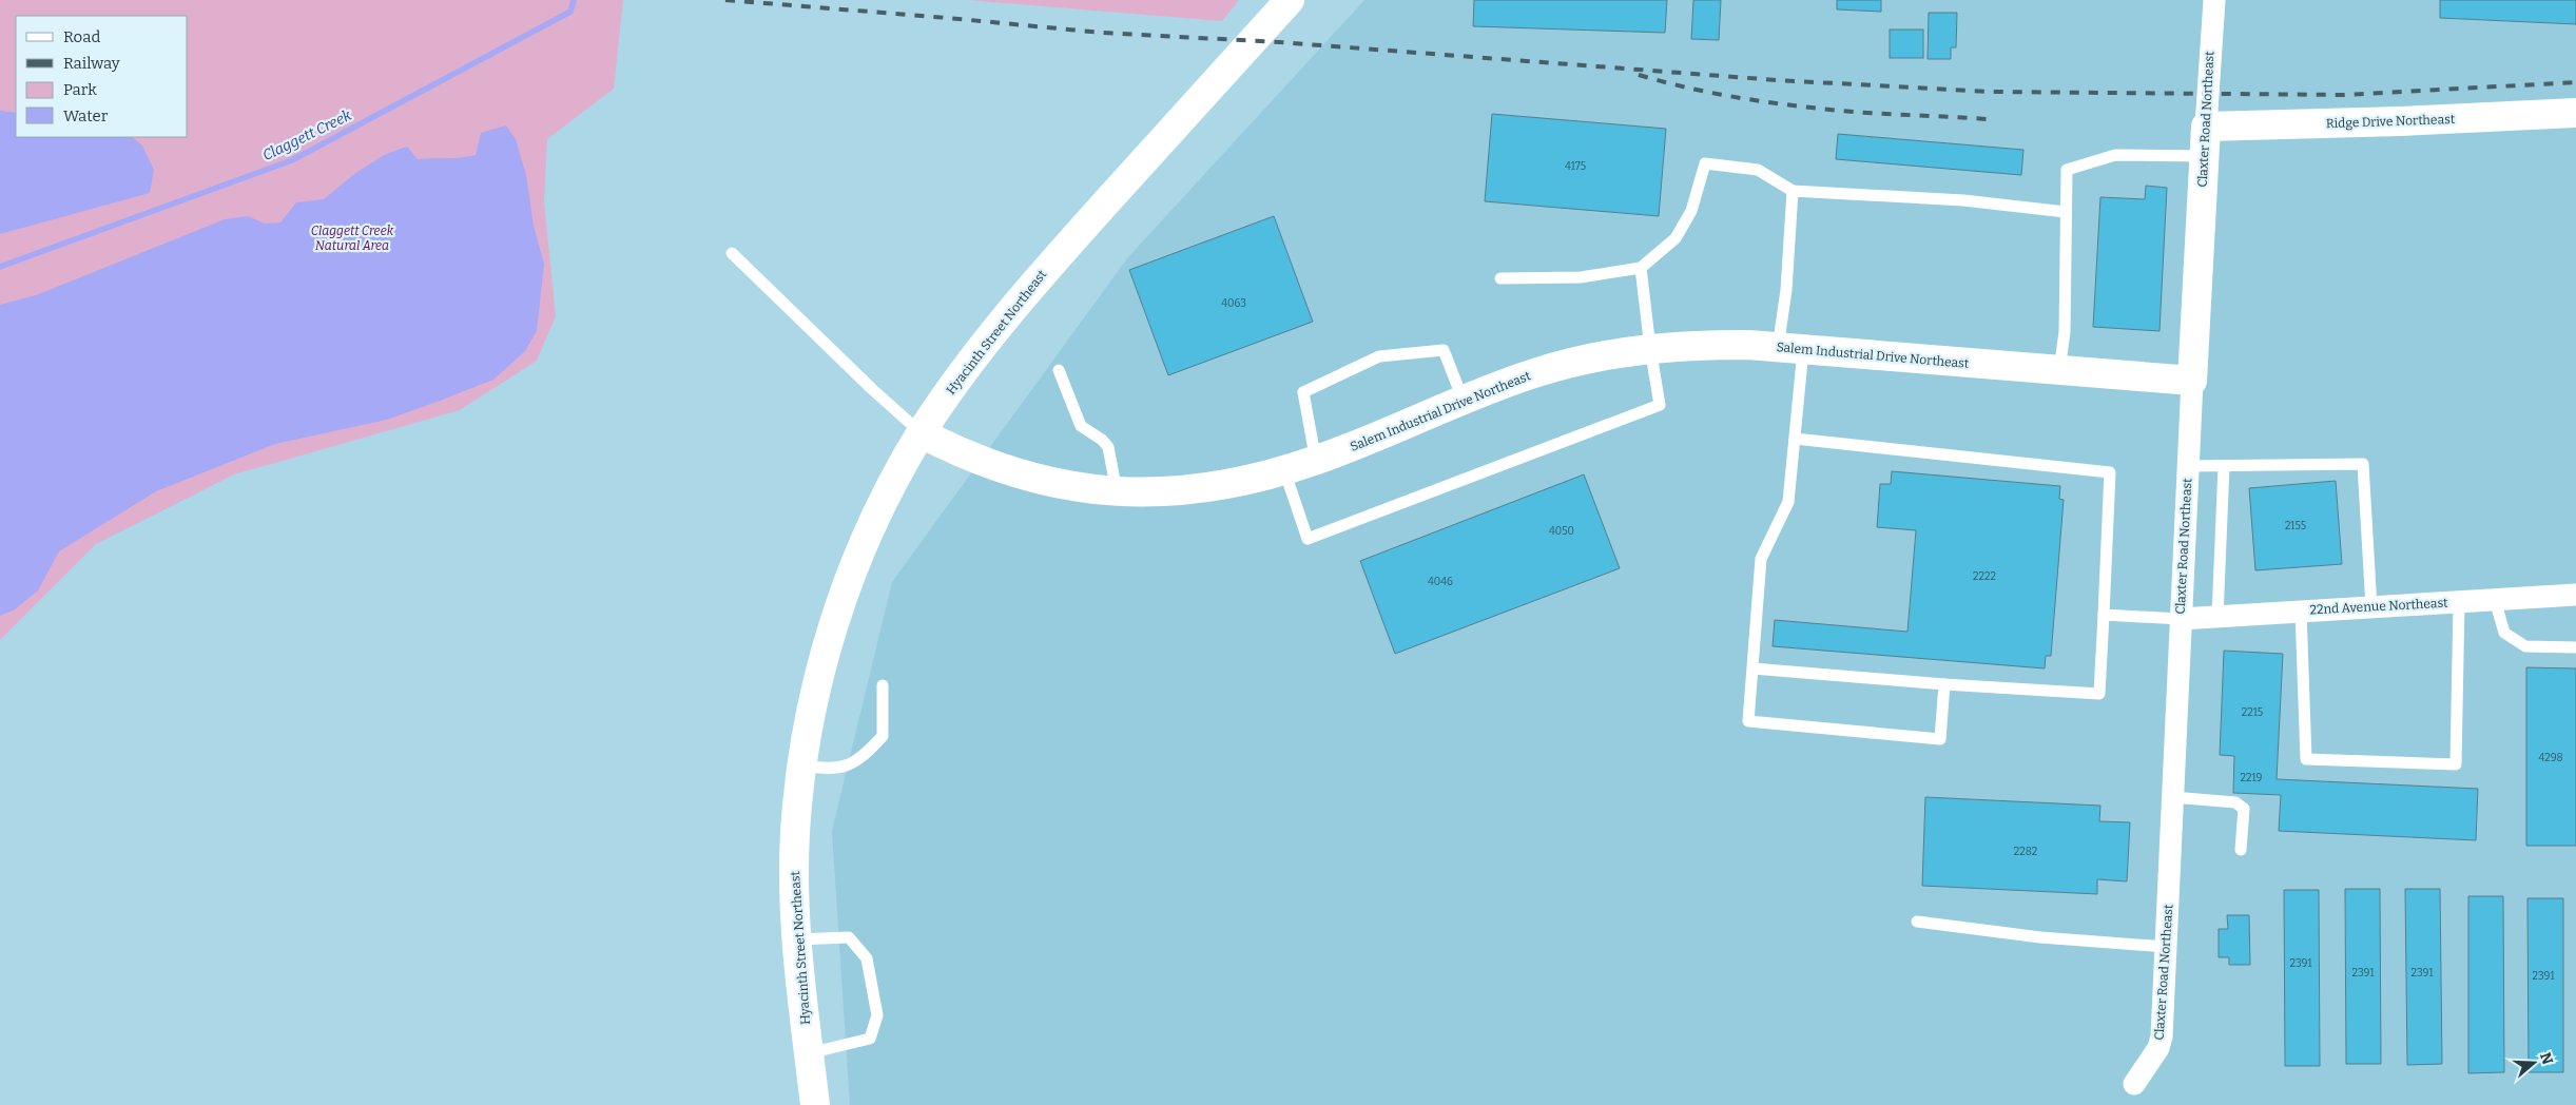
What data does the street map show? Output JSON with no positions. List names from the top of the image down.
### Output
{
  "streets": {
    "street": [
      "Claxter Road Northeast",
      "Ridge Drive Northeast",
      "Hyacinth Street Northeast",
      "Salem Industrial Drive Northeast",
      "22nd Avenue Northeast"
    ]
  },
  "crossings": [
    ["Claxter Road Northeast", "Ridge Drive Northeast"],
    ["Claxter Road Northeast", "Salem Industrial Drive Northeast"],
    ["Claxter Road Northeast", "22nd Avenue Northeast"],
    ["Hyacinth Street Northeast", "Salem Industrial Drive Northeast"]
  ],
  "water": ["Claggett Creek"],
  "parks": ["Claggett Creek Natural Area"],
  "house_numbers": [
    "4175",
    "4063",
    "2155",
    "4050",
    "2222",
    "4046",
    "2215",
    "4298",
    "2219",
    "2282",
    "2391",
    "2391",
    "2391",
    "2391"
  ],
  "legend": [
    "Road",
    "Railway",
    "Park",
    "Water"
  ],
  "north": "right"
}
